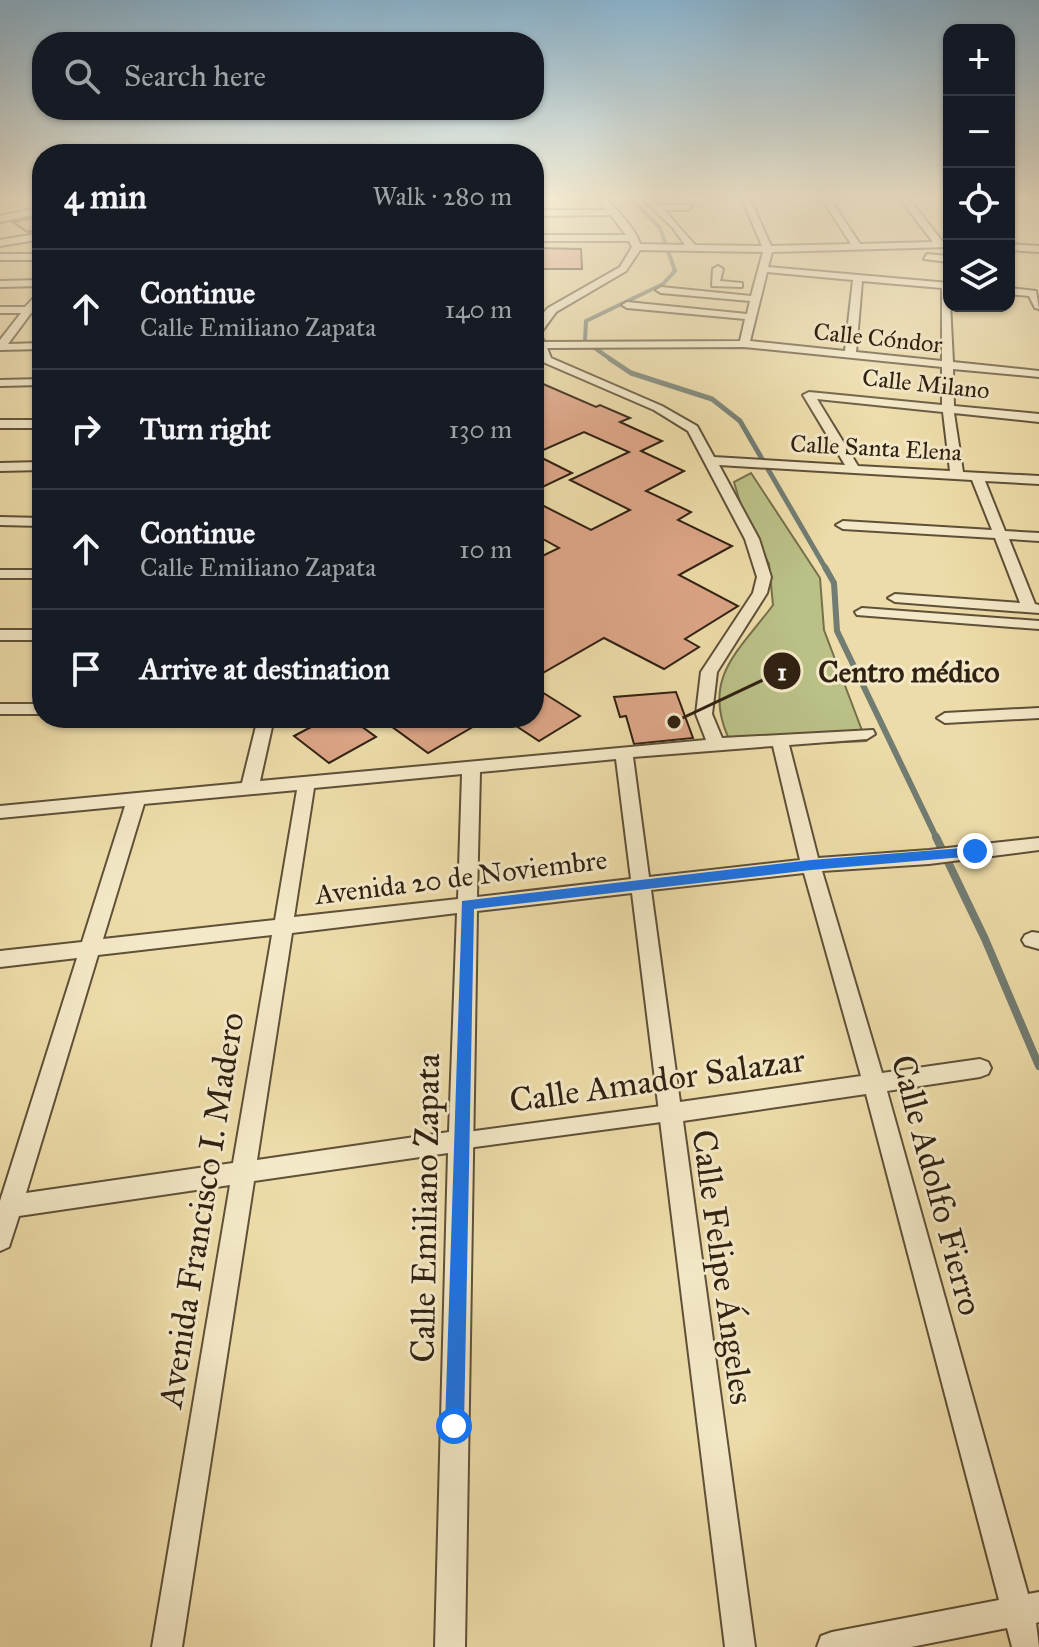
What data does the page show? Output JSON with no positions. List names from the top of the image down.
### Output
{
  "streets": {
    "street": [
      "Calle Cóndor",
      "Calle Milano",
      "Calle Santa Elena",
      "Avenida 20 de Noviembre",
      "Calle Amador Salazar",
      "Calle Adolfo Fierro",
      "Calle Emiliano Zapata",
      "Avenida Francisco I. Madero",
      "Calle Felipe Ángeles"
    ]
  },
  "crossings": [
    ["Calle Milano", "Calle Santa Elena"],
    ["Avenida 20 de Noviembre", "Calle Adolfo Fierro"],
    ["Avenida 20 de Noviembre", "Calle Emiliano Zapata"],
    ["Avenida 20 de Noviembre", "Avenida Francisco I. Madero"],
    ["Avenida 20 de Noviembre", "Calle Felipe Ángeles"],
    ["Calle Amador Salazar", "Calle Adolfo Fierro"],
    ["Calle Amador Salazar", "Calle Emiliano Zapata"],
    ["Calle Amador Salazar", "Avenida Francisco I. Madero"],
    ["Calle Amador Salazar", "Calle Felipe Ángeles"]
  ],
  "places": ["Centro médico"],
  "page": {
    "map_buttons": ["+", "−"],
    "search": "Search here",
    "heading": ["4 min", "Walk · 280 m"],
    "list": [
      ["Continue", "Calle Emiliano Zapata", "140 m"],
      ["Turn right", "130 m"],
      ["Continue", "Calle Emiliano Zapata", "10 m"],
      "Arrive at destination"
    ]
  }
}
